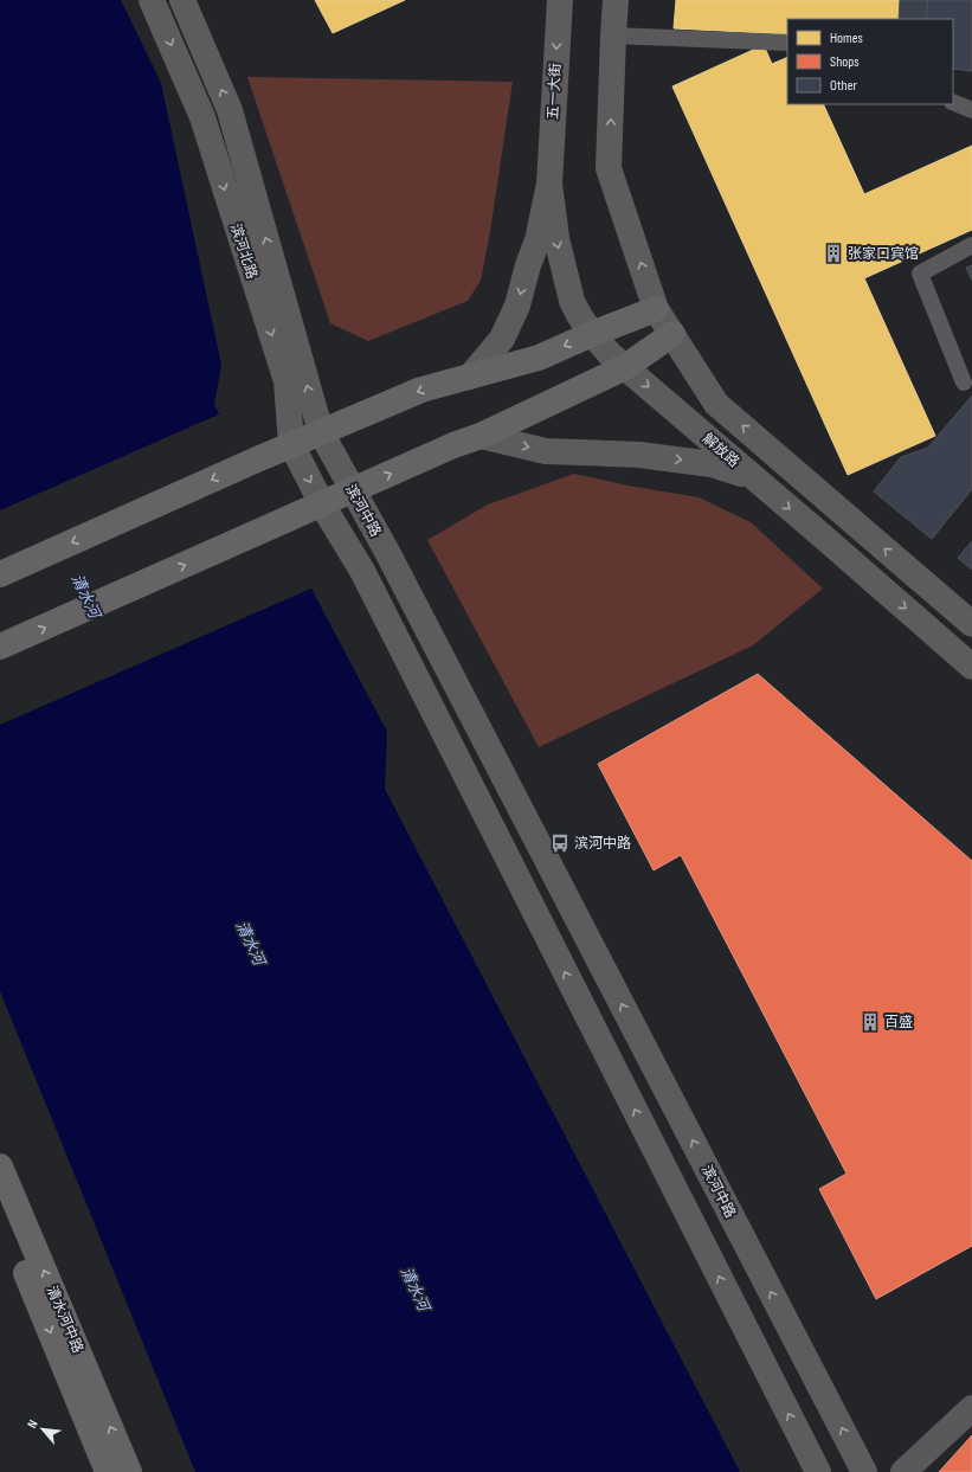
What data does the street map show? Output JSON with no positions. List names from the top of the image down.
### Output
{
  "streets": {
    "main road": [
      "五一大街",
      "滨河北路",
      "解放路",
      "滨河中路",
      "清水河中路"
    ]
  },
  "crossings": [
    ["五一大街", "解放路"],
    ["滨河北路", "滨河中路"]
  ],
  "water": ["清水河"],
  "places": {
    "building": ["张家口宾馆", "百盛"],
    "bus stop": ["滨河中路"]
  },
  "legend": ["Homes", "Shops", "Other"],
  "north": "top left"
}
